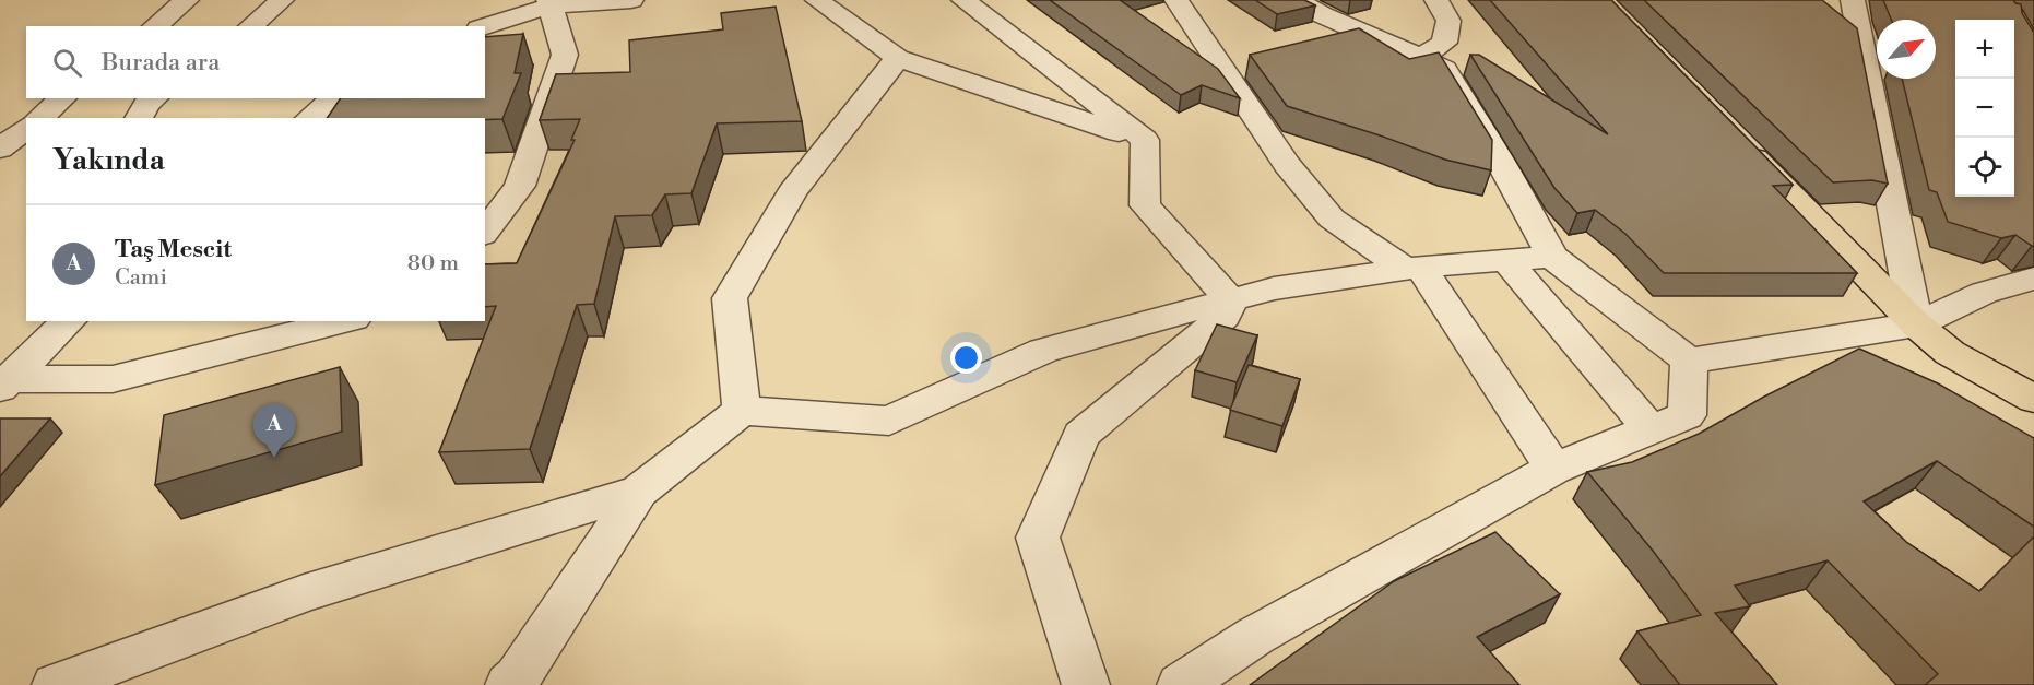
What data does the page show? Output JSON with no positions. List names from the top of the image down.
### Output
{
  "north": "top right",
  "page": {
    "map_buttons": ["+", "−"],
    "search": "Burada ara",
    "heading": "Yakında",
    "list": [
      {
        "mark": "A",
        "name": "Taş Mescit",
        "note": "Cami",
        "value": "80 m"
      }
    ],
    "pins": "A"
  }
}
